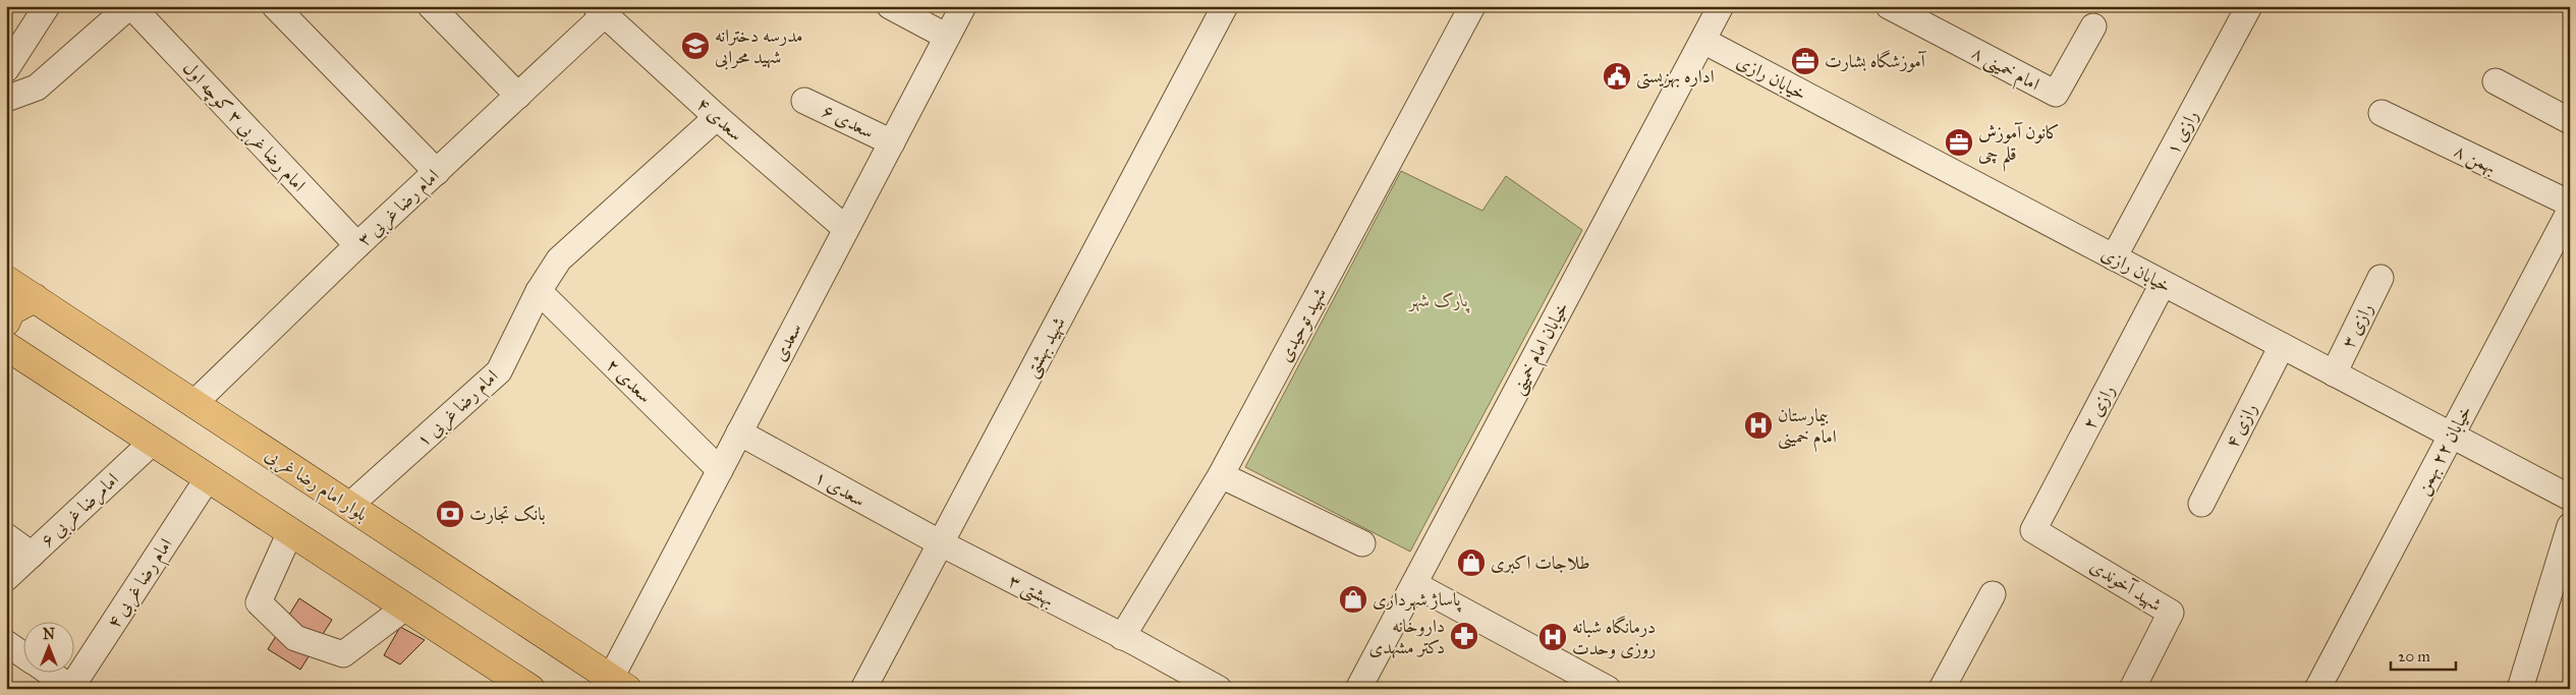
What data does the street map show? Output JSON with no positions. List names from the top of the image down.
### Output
{
  "streets": {
    "main road": ["بلوار امام رضا غربی"],
    "street": [
      "امام خمینی ۸",
      "خیابان رازی",
      "سعدی ۴",
      "سعدی ۶",
      "امام رضا غربی ۳ کوچه اول",
      "رازی ۱",
      "بهمن ۸",
      "امام رضا غربی ۳",
      "شهید توحیدی",
      "رازی ۳",
      "سعدی",
      "شهید بهشتی",
      "خیابان امام خمینی",
      "سعدی ۲",
      "رازی ۲",
      "امام رضا غربی ۱",
      "رازی ۴",
      "خیابان ۲۲ بهمن",
      "سعدی ۱",
      "امامرضا غربی ۶",
      "امام رضا غربی ۴",
      "شهید آخوندی",
      "بهشتی ۳"
    ]
  },
  "crossings": [
    ["خیابان رازی", "رازی ۱"],
    ["خیابان رازی", "رازی ۳"],
    ["خیابان رازی", "خیابان امام خمینی"],
    ["خیابان رازی", "رازی ۲"],
    ["خیابان رازی", "رازی ۴"],
    ["خیابان رازی", "خیابان ۲۲ بهمن"],
    ["سعدی ۴", "امام رضا غربی ۳"],
    ["سعدی ۴", "سعدی"],
    ["سعدی ۴", "امام رضا غربی ۱"],
    ["سعدی ۶", "سعدی"],
    ["امام رضا غربی ۳ کوچه اول", "امام رضا غربی ۳"],
    ["امام رضا غربی ۳", "بلوار امام رضا غربی"],
    ["شهید توحیدی", "بهشتی ۳"],
    ["سعدی", "سعدی ۲"],
    ["سعدی", "بلوار امام رضا غربی"],
    ["سعدی", "سعدی ۱"],
    ["شهید بهشتی", "سعدی ۱"],
    ["شهید بهشتی", "بهشتی ۳"],
    ["سعدی ۲", "امام رضا غربی ۱"],
    ["رازی ۲", "شهید آخوندی"],
    ["امام رضا غربی ۱", "بلوار امام رضا غربی"],
    ["سعدی ۱", "بهشتی ۳"]
  ],
  "parks": ["پارک شهر"],
  "places": {
    "school or university": ["مدرسه دخترانه شهید محرابی"],
    "office": ["آموزشگاه بشارت", "کانون آموزش قلم چی"],
    "public building": ["اداره بهزیستی"],
    "hospital": ["بیمارستان امام خمینی", "درمانگاه شبانه روزی وحدت"],
    "bank": ["بانک تجارت"],
    "shop": ["طلاجات اکبری", "پاساژ شهرداری"],
    "pharmacy": ["داروخانه دکتر مشهدی"]
  },
  "scale_bar": "20 m",
  "north": "top"
}
